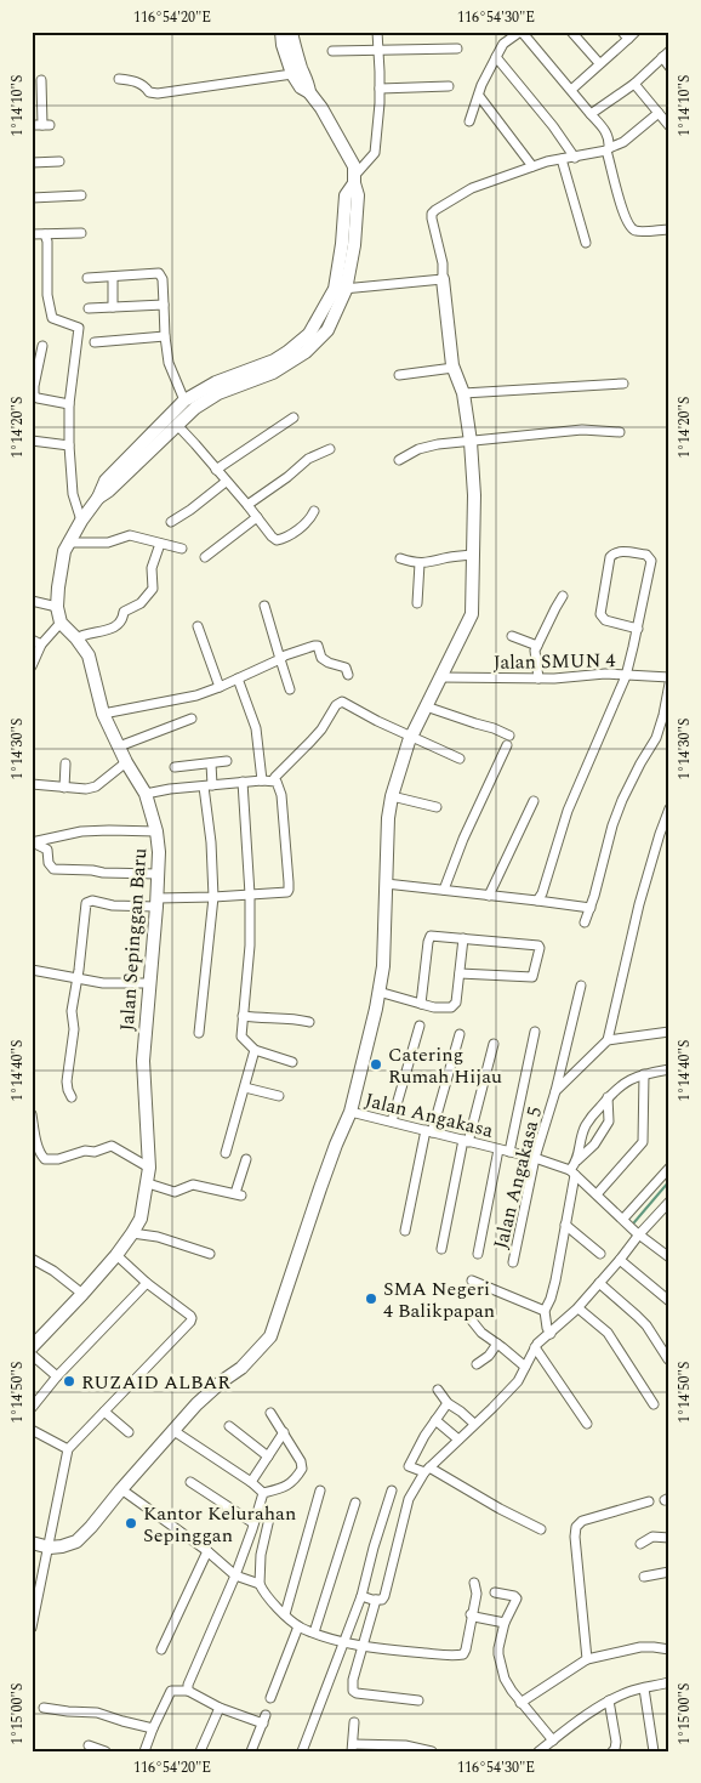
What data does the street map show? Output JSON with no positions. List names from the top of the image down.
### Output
{
  "streets": {
    "street": [
      "Jalan SMUN 4",
      "Jalan Sepinggan Baru",
      "Jalan Angakasa",
      "Jalan Angakasa 5"
    ]
  },
  "crossings": [
    ["Jalan Angakasa", "Jalan Angakasa 5"]
  ],
  "places": [
    "Catering Rumah Hijau",
    "SMA Negeri 4 Balikpapan",
    "RUZAID ALBAR",
    "Kantor Kelurahan Sepinggan"
  ],
  "coordinates": [
    "116°54'20\"E",
    "116°54'30\"E",
    "1°14'10\"S",
    "1°14'20\"S",
    "1°14'30\"S",
    "1°14'40\"S",
    "1°14'50\"S",
    "1°15'00\"S"
  ]
}
